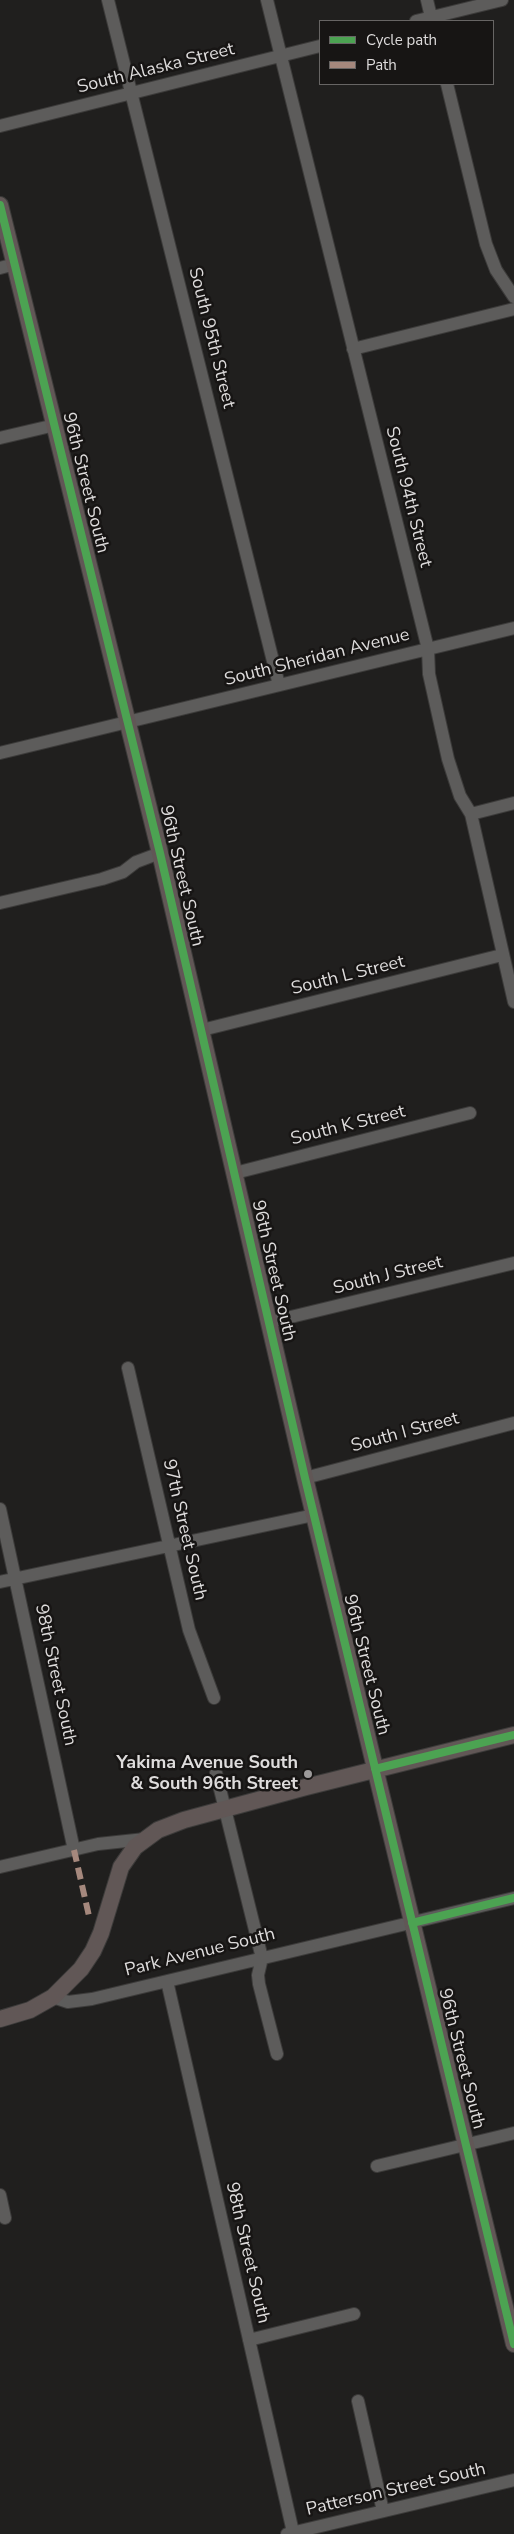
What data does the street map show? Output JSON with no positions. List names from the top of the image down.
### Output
{
  "streets": {
    "main road": ["96th Street South"],
    "street": [
      "South Alaska Street",
      "South 95th Street",
      "South 94th Street",
      "South Sheridan Avenue",
      "South L Street",
      "South K Street",
      "South J Street",
      "South I Street",
      "97th Street South",
      "98th Street South",
      "Park Avenue South",
      "Patterson Street South"
    ]
  },
  "crossings": [
    ["South Alaska Street", "South 95th Street"],
    ["South Alaska Street", "South 94th Street"],
    ["South 95th Street", "South Sheridan Avenue"],
    ["96th Street South", "South Sheridan Avenue"],
    ["96th Street South", "South L Street"],
    ["96th Street South", "South K Street"],
    ["96th Street South", "South J Street"],
    ["96th Street South", "South I Street"],
    ["96th Street South", "Park Avenue South"],
    ["South 94th Street", "South Sheridan Avenue"],
    ["South 94th Street", "South L Street"],
    ["98th Street South", "Park Avenue South"],
    ["98th Street South", "Patterson Street South"]
  ],
  "places": ["Yakima Avenue South & South 96th Street"],
  "legend": ["Cycle path", "Path"]
}
